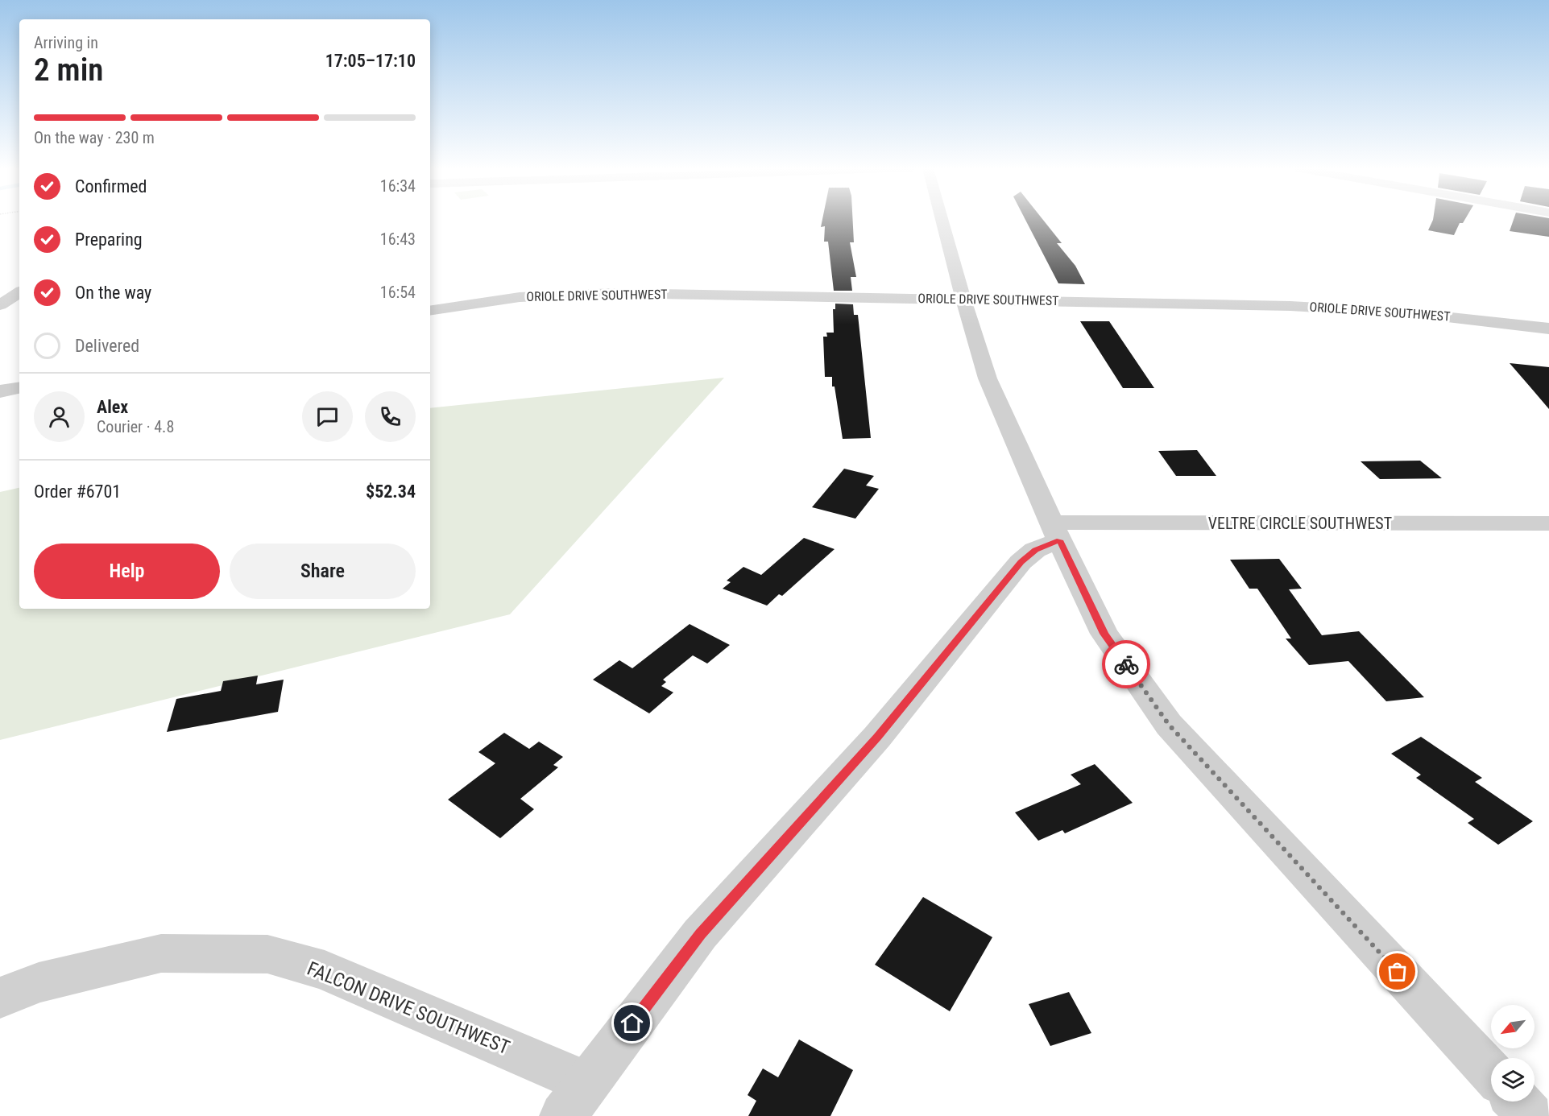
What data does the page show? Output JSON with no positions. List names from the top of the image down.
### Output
{
  "streets": {
    "street": ["ORIOLE DRIVE SOUTHWEST", "VELTRE CIRCLE SOUTHWEST", "FALCON DRIVE SOUTHWEST"]
  },
  "north": "bottom left",
  "page": {
    "heading": ["2 min", "Arriving in", "17:05–17:10"],
    "panel": [
      "Alex",
      "Courier · 4.8",
      "Order #6701",
      "$52.34"
    ],
    "bar": "On the way · 230 m",
    "list": [
      ["Confirmed", "16:34"],
      ["Preparing", "16:43"],
      ["On the way", "16:54"],
      "Delivered"
    ],
    "buttons": ["Help", "Share"]
  }
}
